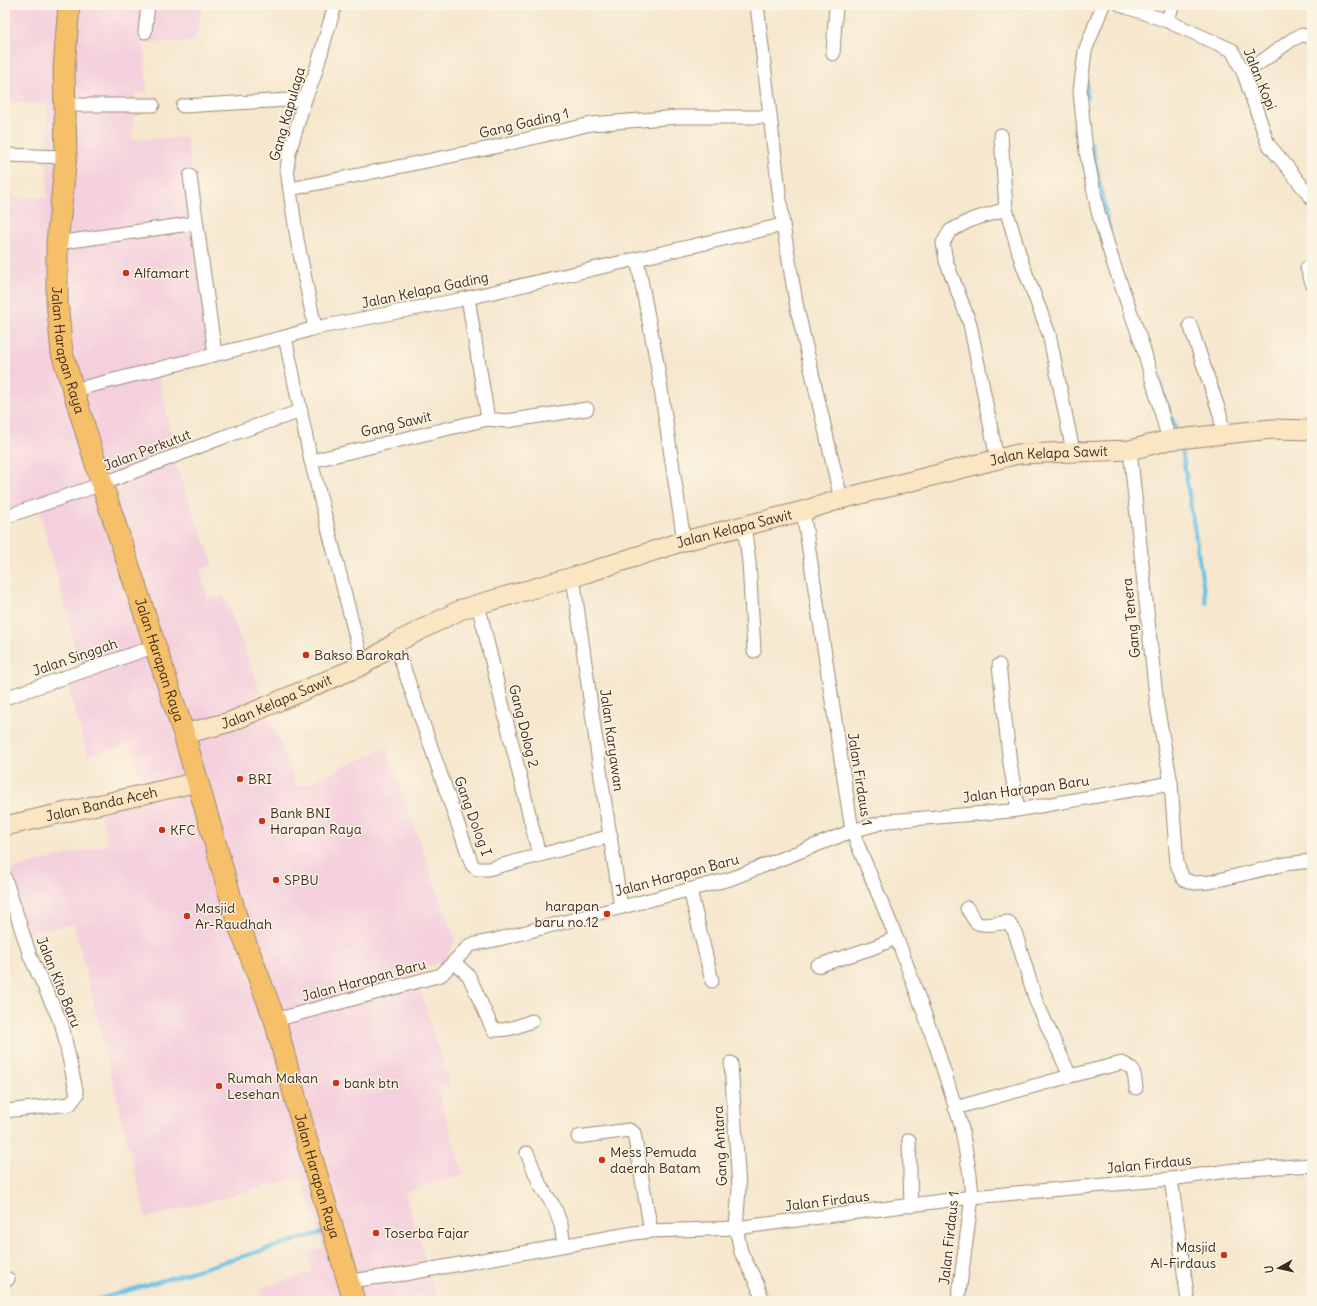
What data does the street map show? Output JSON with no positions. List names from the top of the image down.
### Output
{
  "streets": {
    "main road": ["Jalan Harapan Raya", "Jalan Kelapa Sawit", "Jalan Banda Aceh"],
    "street": [
      "Jalan Kopi",
      "Gang Kapulaga",
      "Gang Gading 1",
      "Jalan Kelapa Gading",
      "Gang Sawit",
      "Jalan Perkutut",
      "Gang Tenera",
      "Jalan Singgah",
      "Gang Dolog 2",
      "Jalan Karyawan",
      "Jalan Firdaus 1",
      "Jalan Harapan Baru",
      "Gang Dolog I",
      "Jalan Kito Baru",
      "Gang Antara",
      "Jalan Firdaus"
    ]
  },
  "crossings": [
    ["Gang Kapulaga", "Gang Gading 1"],
    ["Gang Kapulaga", "Jalan Kelapa Gading"],
    ["Jalan Kelapa Gading", "Jalan Harapan Raya"],
    ["Jalan Harapan Raya", "Jalan Perkutut"],
    ["Jalan Harapan Raya", "Jalan Kelapa Sawit"],
    ["Jalan Harapan Raya", "Jalan Singgah"],
    ["Jalan Harapan Raya", "Jalan Harapan Baru"],
    ["Jalan Harapan Raya", "Jalan Banda Aceh"],
    ["Jalan Harapan Raya", "Jalan Firdaus"],
    ["Jalan Kelapa Sawit", "Gang Tenera"],
    ["Jalan Kelapa Sawit", "Gang Dolog 2"],
    ["Jalan Kelapa Sawit", "Jalan Karyawan"],
    ["Jalan Kelapa Sawit", "Jalan Firdaus 1"],
    ["Jalan Kelapa Sawit", "Gang Dolog I"],
    ["Gang Tenera", "Jalan Harapan Baru"],
    ["Gang Dolog 2", "Gang Dolog I"],
    ["Jalan Karyawan", "Jalan Harapan Baru"],
    ["Jalan Karyawan", "Gang Dolog I"],
    ["Jalan Firdaus 1", "Jalan Harapan Baru"],
    ["Jalan Firdaus 1", "Jalan Firdaus"],
    ["Gang Antara", "Jalan Firdaus"]
  ],
  "places": [
    "Alfamart",
    "Bakso Barokah",
    "BRI",
    "Bank BNI Harapan Raya",
    "KFC",
    "SPBU",
    "harapan baru no.12",
    "Masjid Ar-Raudhah",
    "bank btn",
    "Rumah Makan Lesehan",
    "Mess Pemuda daerah Batam",
    "Toserba Fajar",
    "Masjid Al-Firdaus"
  ],
  "north": "left"
}
